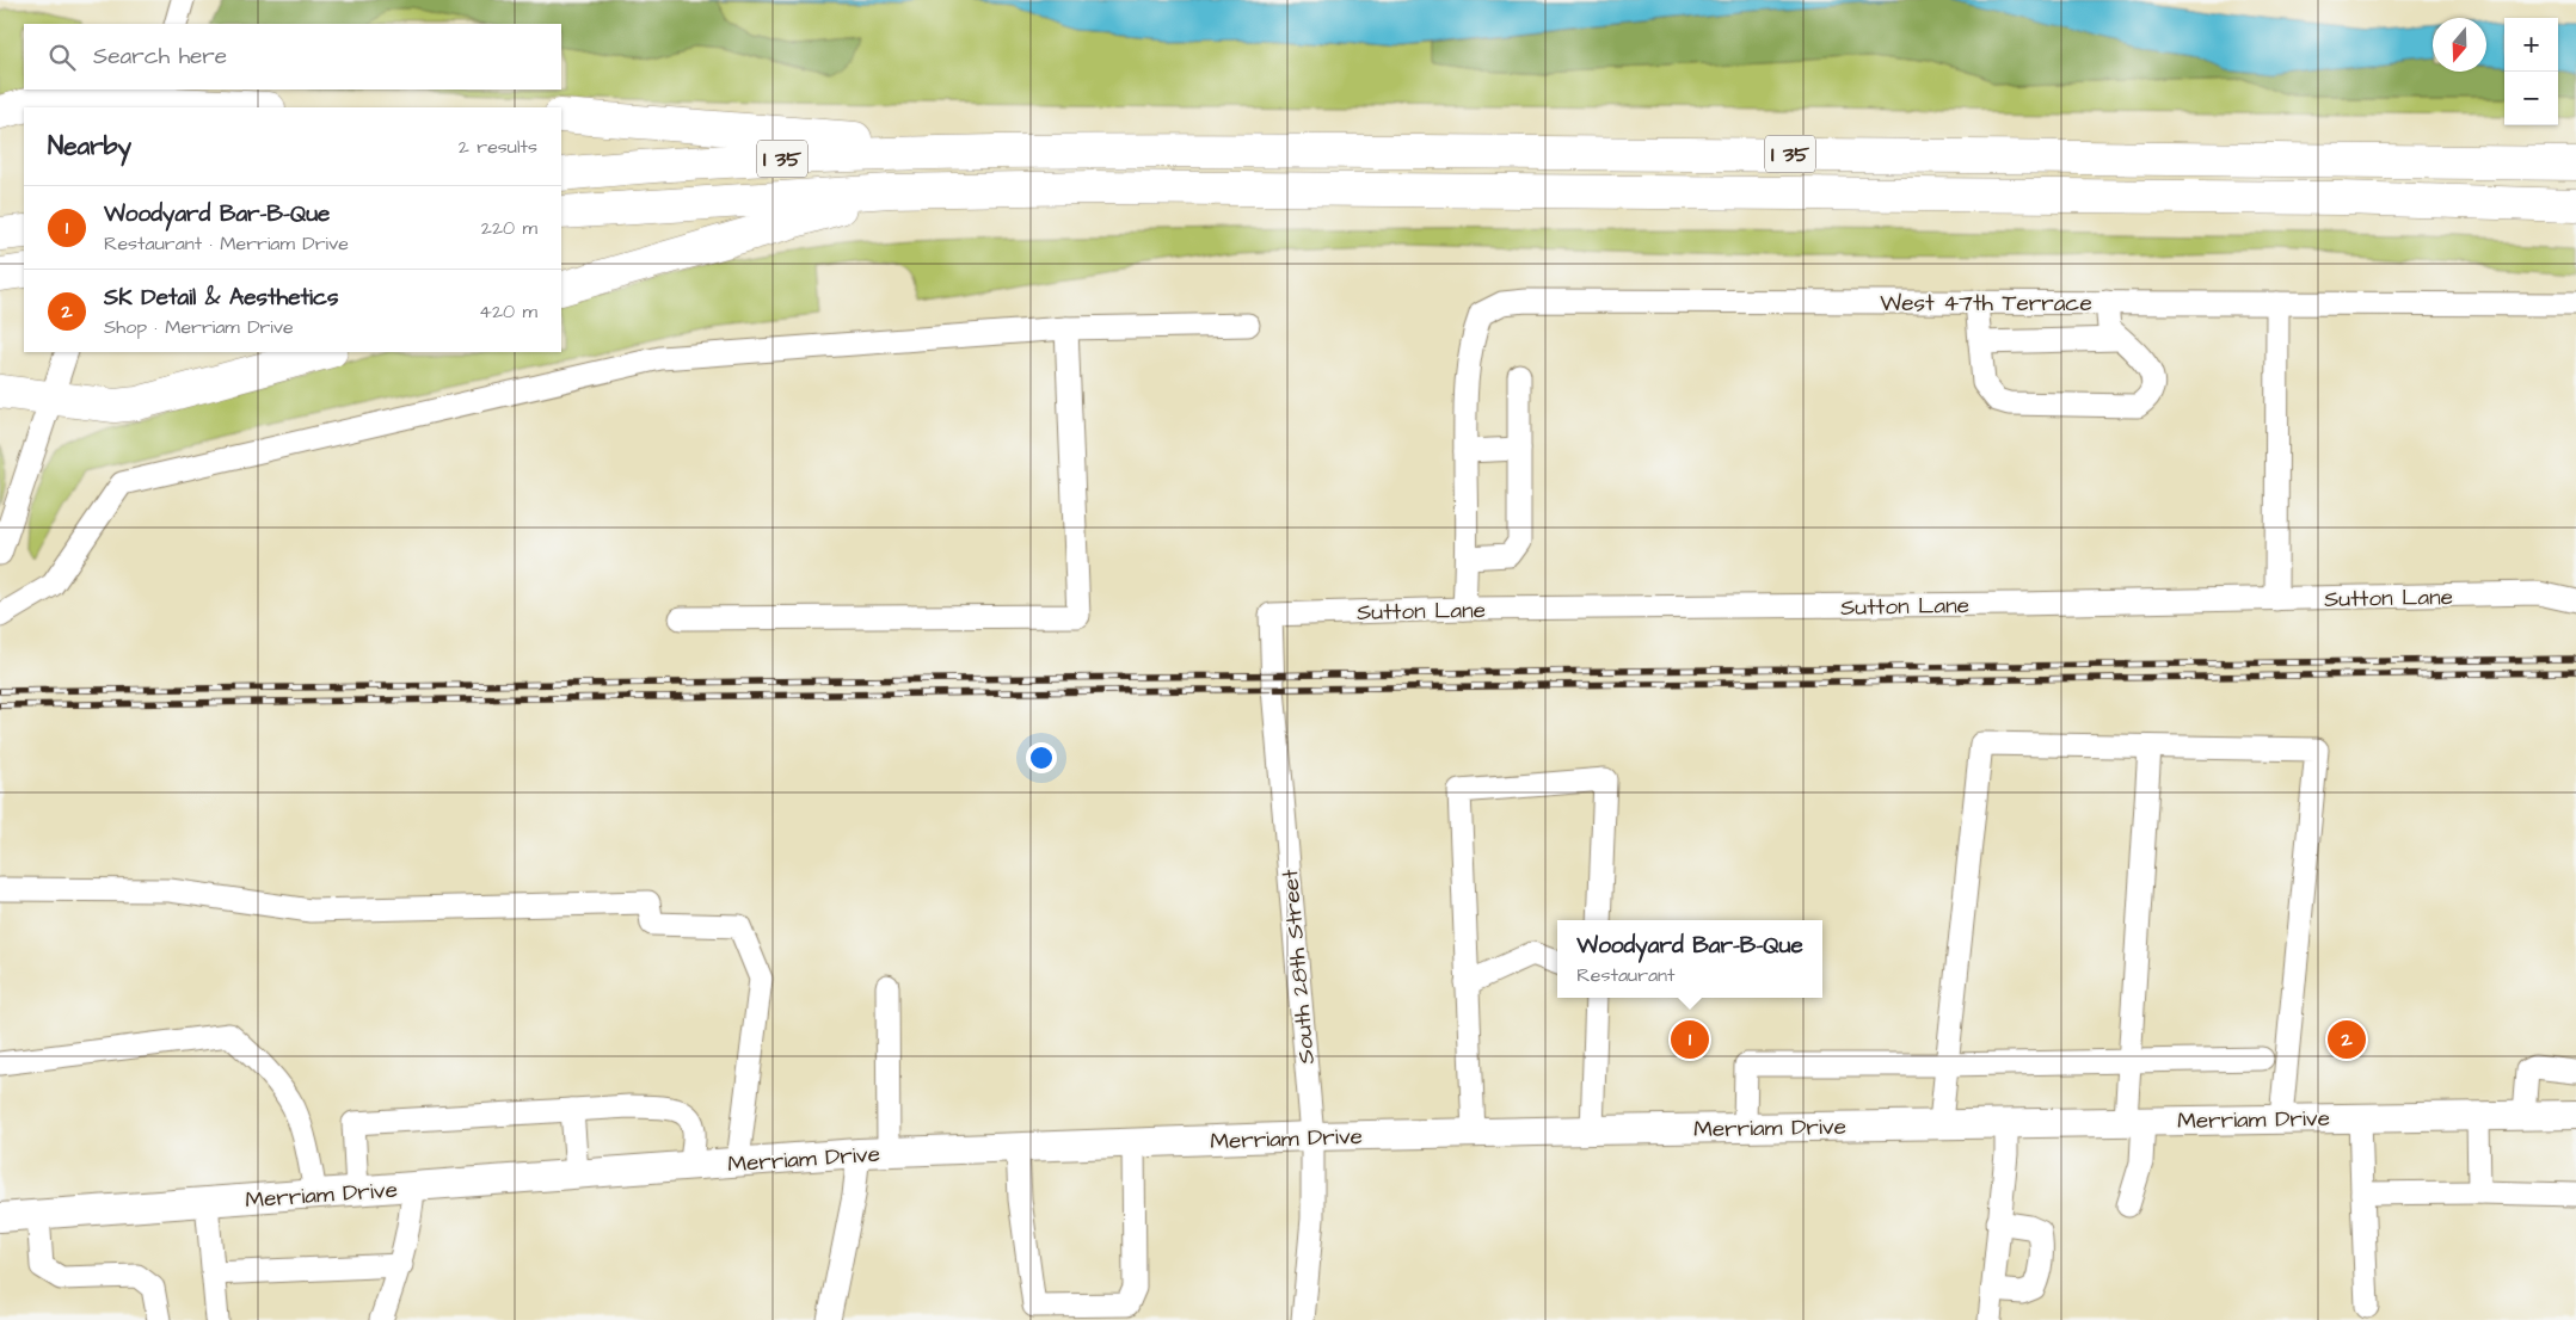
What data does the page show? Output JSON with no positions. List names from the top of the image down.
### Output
{
  "streets": {
    "highway": ["I 35"],
    "main road": ["Merriam Drive"],
    "street": ["West 47th Terrace", "Sutton Lane", "South 28th Street"]
  },
  "crossings": [
    ["Sutton Lane", "South 28th Street"],
    ["South 28th Street", "Merriam Drive"]
  ],
  "north": "bottom",
  "page": {
    "map_buttons": ["+", "−"],
    "search": "Search here",
    "heading": ["Nearby", "2 results"],
    "list": [
      {
        "mark": "1",
        "name": "Woodyard Bar-B-Que",
        "note": "Restaurant · Merriam Drive",
        "value": "220 m"
      },
      {
        "mark": "2",
        "name": "SK Detail & Aesthetics",
        "note": "Shop · Merriam Drive",
        "value": "420 m"
      }
    ],
    "popup": ["Woodyard Bar-B-Que", "Restaurant"],
    "pins": ["1", "2"]
  }
}
